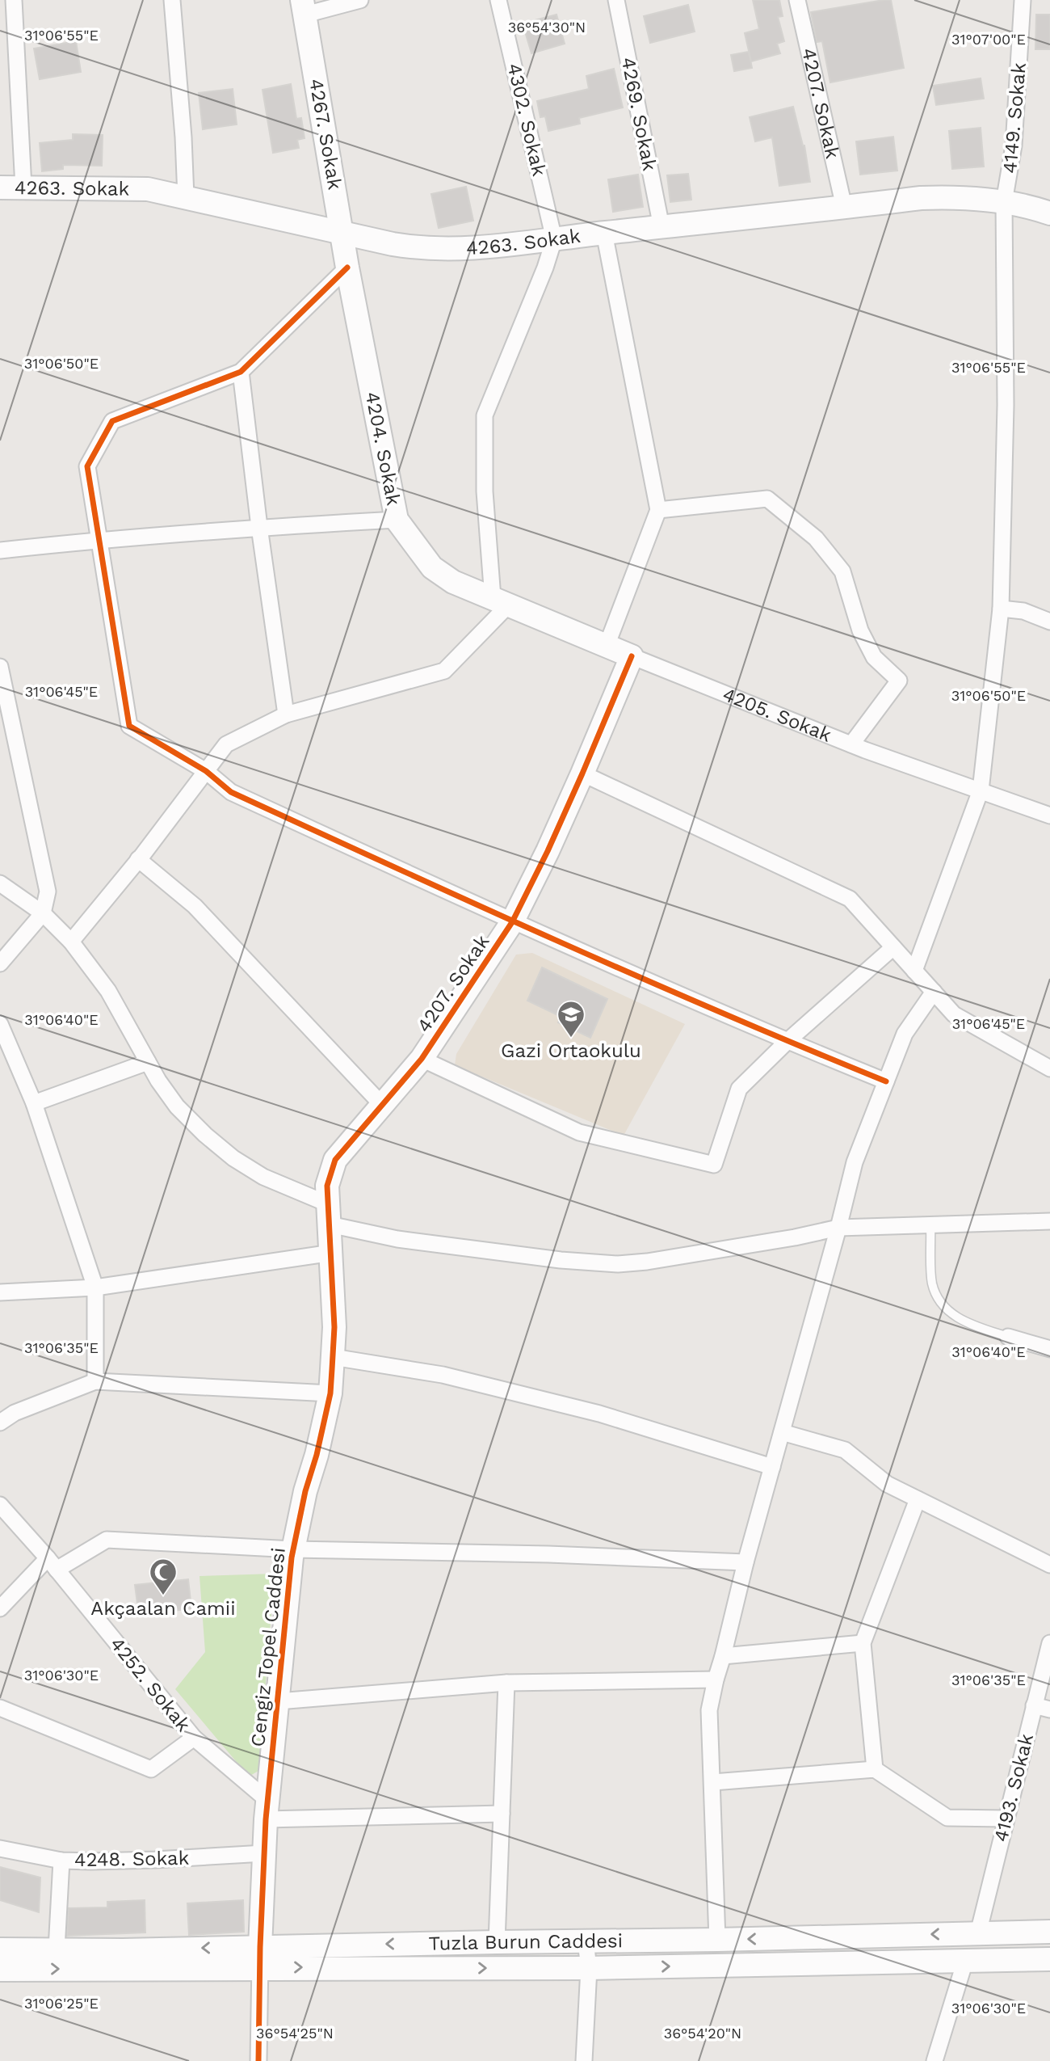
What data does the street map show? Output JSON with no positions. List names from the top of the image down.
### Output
{
  "streets": {
    "street": [
      "4207. Sokak",
      "4269. Sokak",
      "4149. Sokak",
      "4302. Sokak",
      "4267. Sokak",
      "4263. Sokak",
      "4204. Sokak",
      "4205. Sokak",
      "Cengiz Topel Caddesi",
      "4252. Sokak",
      "4193. Sokak",
      "4248. Sokak",
      "Tuzla Burun Caddesi"
    ]
  },
  "crossings": [
    ["4207. Sokak", "4263. Sokak"],
    ["4207. Sokak", "4205. Sokak"],
    ["4207. Sokak", "Cengiz Topel Caddesi"],
    ["4269. Sokak", "4263. Sokak"],
    ["4149. Sokak", "4263. Sokak"],
    ["4149. Sokak", "4205. Sokak"],
    ["4302. Sokak", "4263. Sokak"],
    ["4267. Sokak", "4263. Sokak"],
    ["4267. Sokak", "4204. Sokak"],
    ["4204. Sokak", "4205. Sokak"],
    ["Cengiz Topel Caddesi", "4252. Sokak"],
    ["Cengiz Topel Caddesi", "4248. Sokak"],
    ["Cengiz Topel Caddesi", "Tuzla Burun Caddesi"],
    ["4193. Sokak", "Tuzla Burun Caddesi"]
  ],
  "places": {
    "school or university": ["Gazi Ortaokulu"],
    "mosque": ["Akçaalan Camii"]
  },
  "coordinates": [
    "36°54'30\"N",
    "31°06'55\"E",
    "31°07'00\"E",
    "31°06'50\"E",
    "31°06'45\"E",
    "31°06'40\"E",
    "31°06'35\"E",
    "31°06'30\"E",
    "31°06'25\"E",
    "36°54'25\"N",
    "36°54'20\"N"
  ]
}
